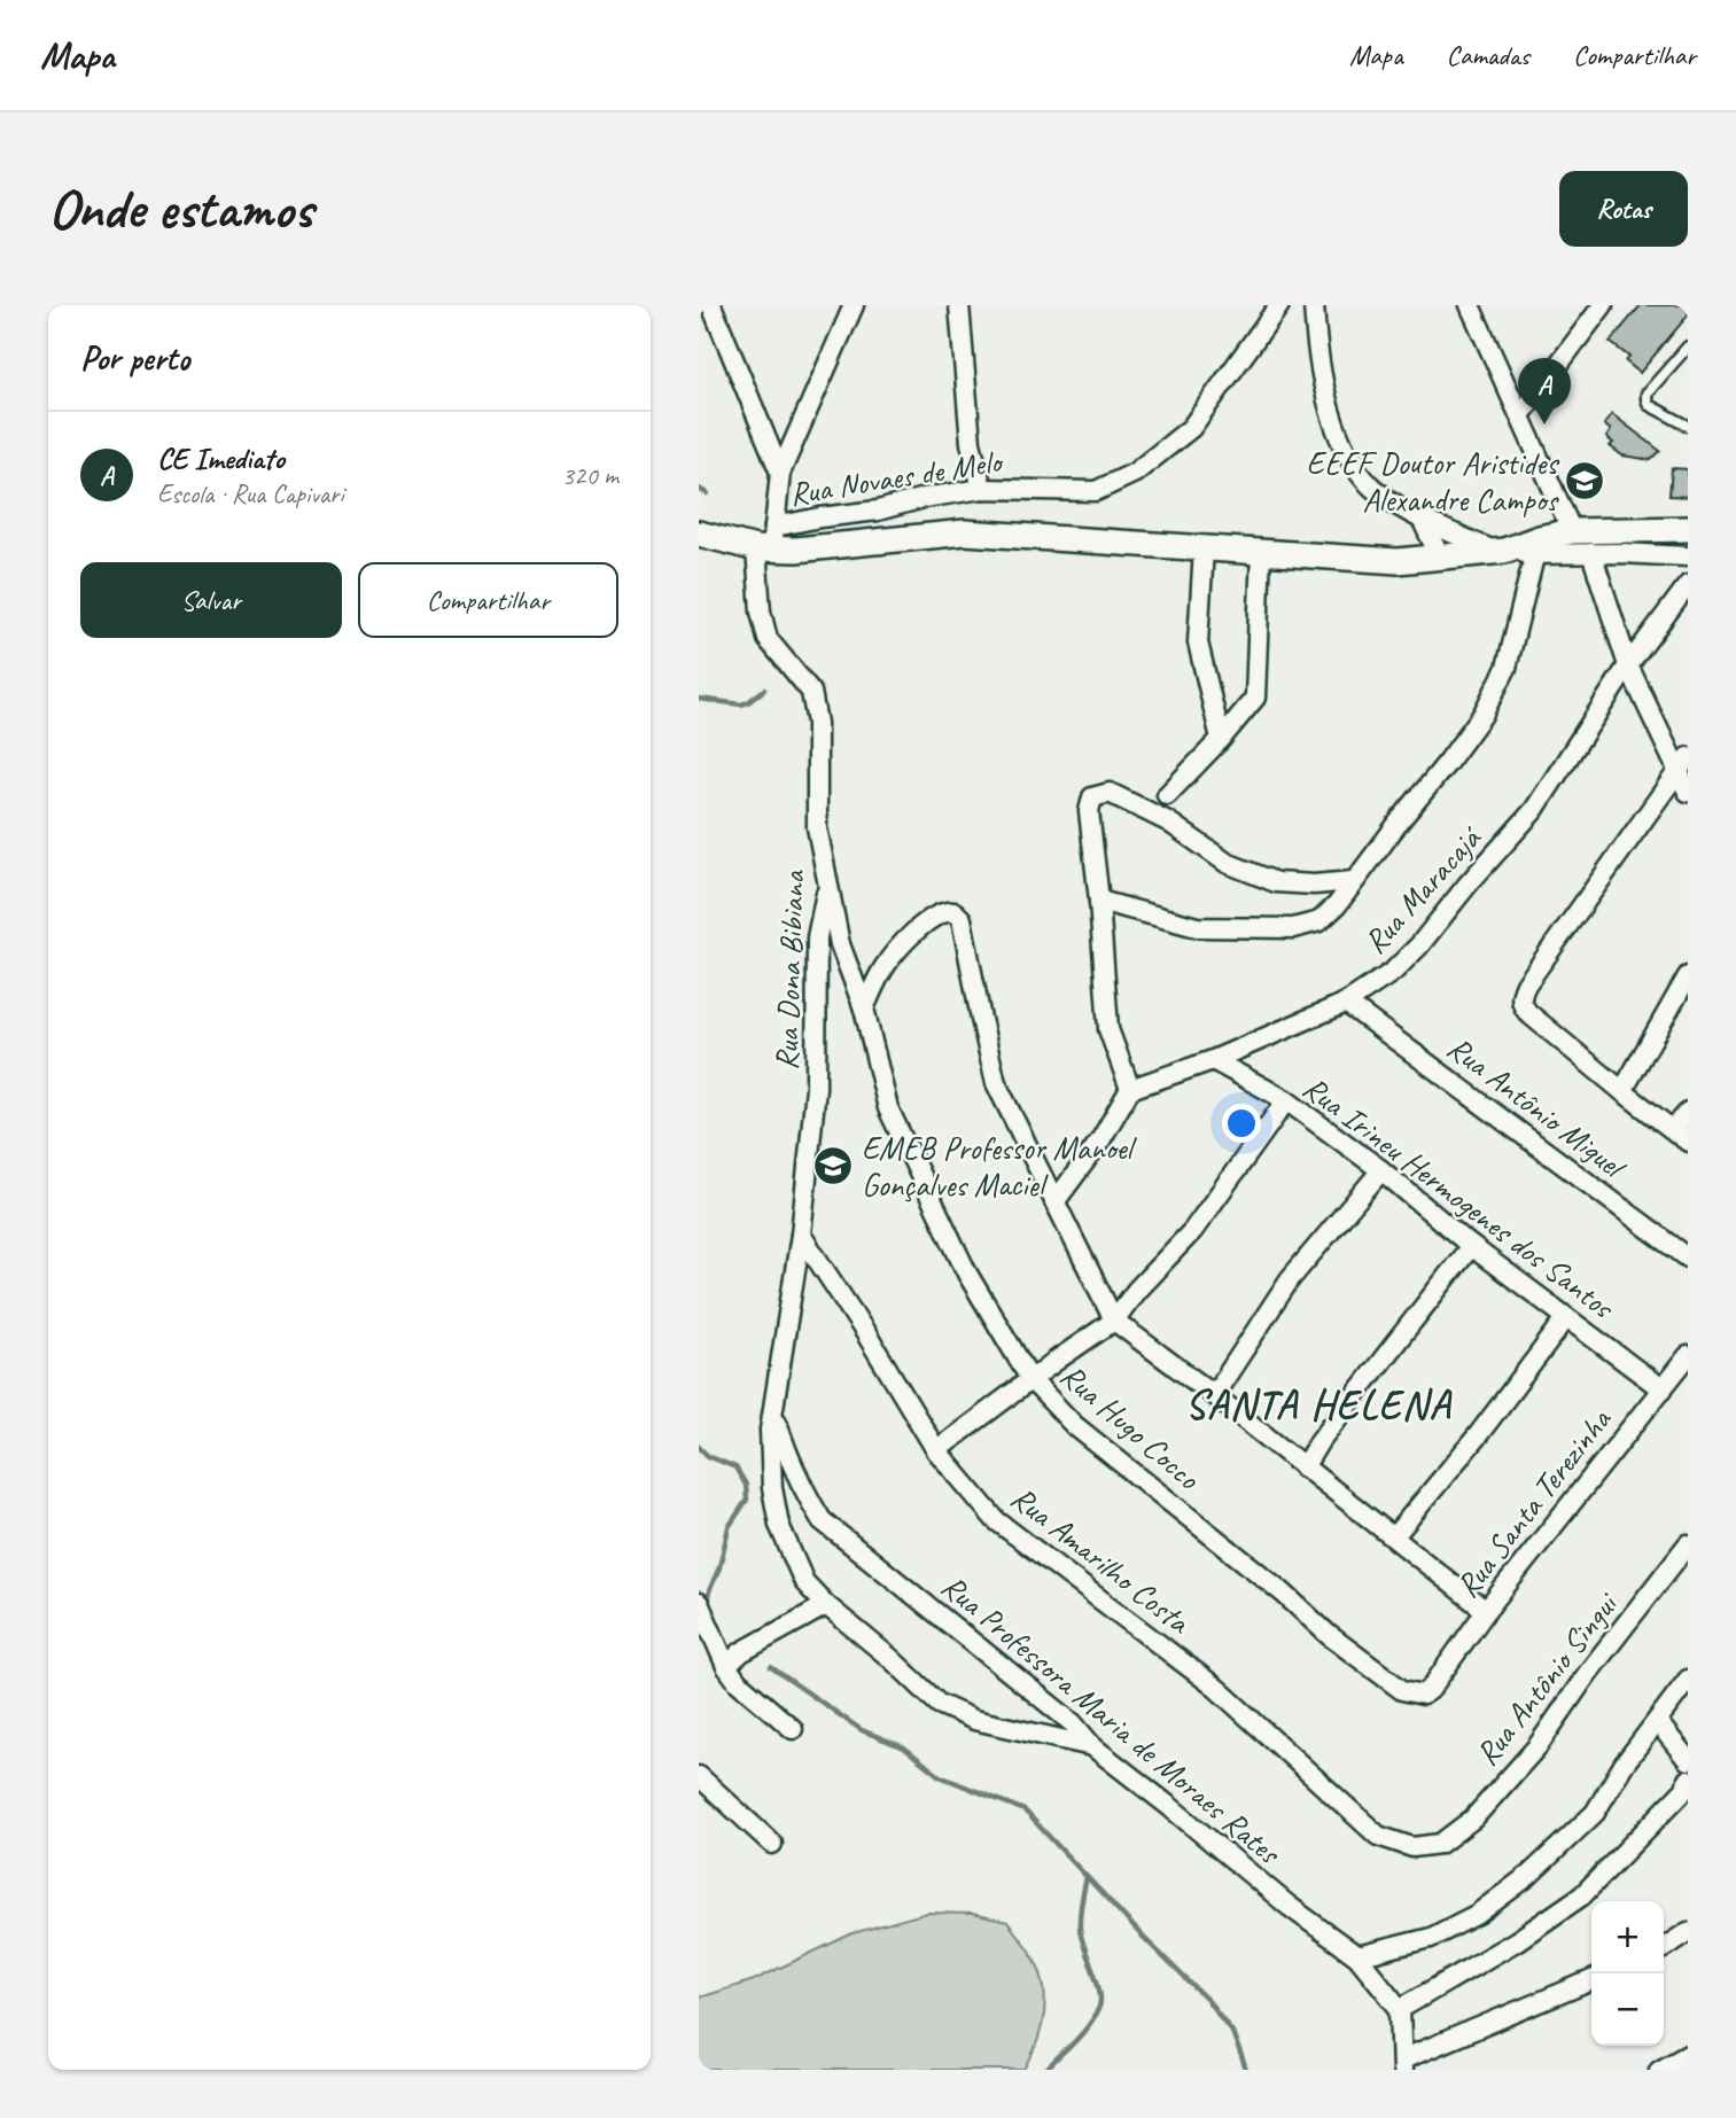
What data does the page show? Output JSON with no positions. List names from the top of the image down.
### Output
{
  "streets": {
    "street": [
      "Rua Novaes de Melo",
      "Rua Maracajá",
      "Rua Dona Bibiana",
      "Rua Antônio Miguel",
      "Rua Irineu Hermogenes dos Santos",
      "Rua Hugo Cocco",
      "Rua Santa Terezinha",
      "Rua Amarilho Costa",
      "Rua Antônio Singui",
      "Rua Professora Maria de Moraes Rates"
    ]
  },
  "crossings": [
    ["Rua Novaes de Melo", "Rua Dona Bibiana"],
    ["Rua Maracajá", "Rua Antônio Miguel"],
    ["Rua Maracajá", "Rua Irineu Hermogenes dos Santos"],
    ["Rua Dona Bibiana", "Rua Hugo Cocco"],
    ["Rua Dona Bibiana", "Rua Amarilho Costa"],
    ["Rua Dona Bibiana", "Rua Professora Maria de Moraes Rates"],
    ["Rua Irineu Hermogenes dos Santos", "Rua Santa Terezinha"],
    ["Rua Hugo Cocco", "Rua Santa Terezinha"],
    ["Rua Amarilho Costa", "Rua Antônio Singui"]
  ],
  "districts": ["SANTA HELENA"],
  "places": {
    "school or university": ["EEEF Doutor Aristides Alexandre Campos", "EMEB Professor Manoel Gonçalves Maciel"]
  },
  "page": {
    "header": "Mapa",
    "nav": ["Mapa", "Camadas", "Compartilhar"],
    "buttons": [
      "Rotas",
      ["Salvar", "Compartilhar"]
    ],
    "title": "Onde estamos",
    "heading": "Por perto",
    "pins": "A",
    "list": [
      {
        "mark": "A",
        "name": "CE Imediato",
        "note": "Escola · Rua Capivari",
        "value": "320 m"
      }
    ],
    "map_buttons": ["+", "−"]
  }
}
